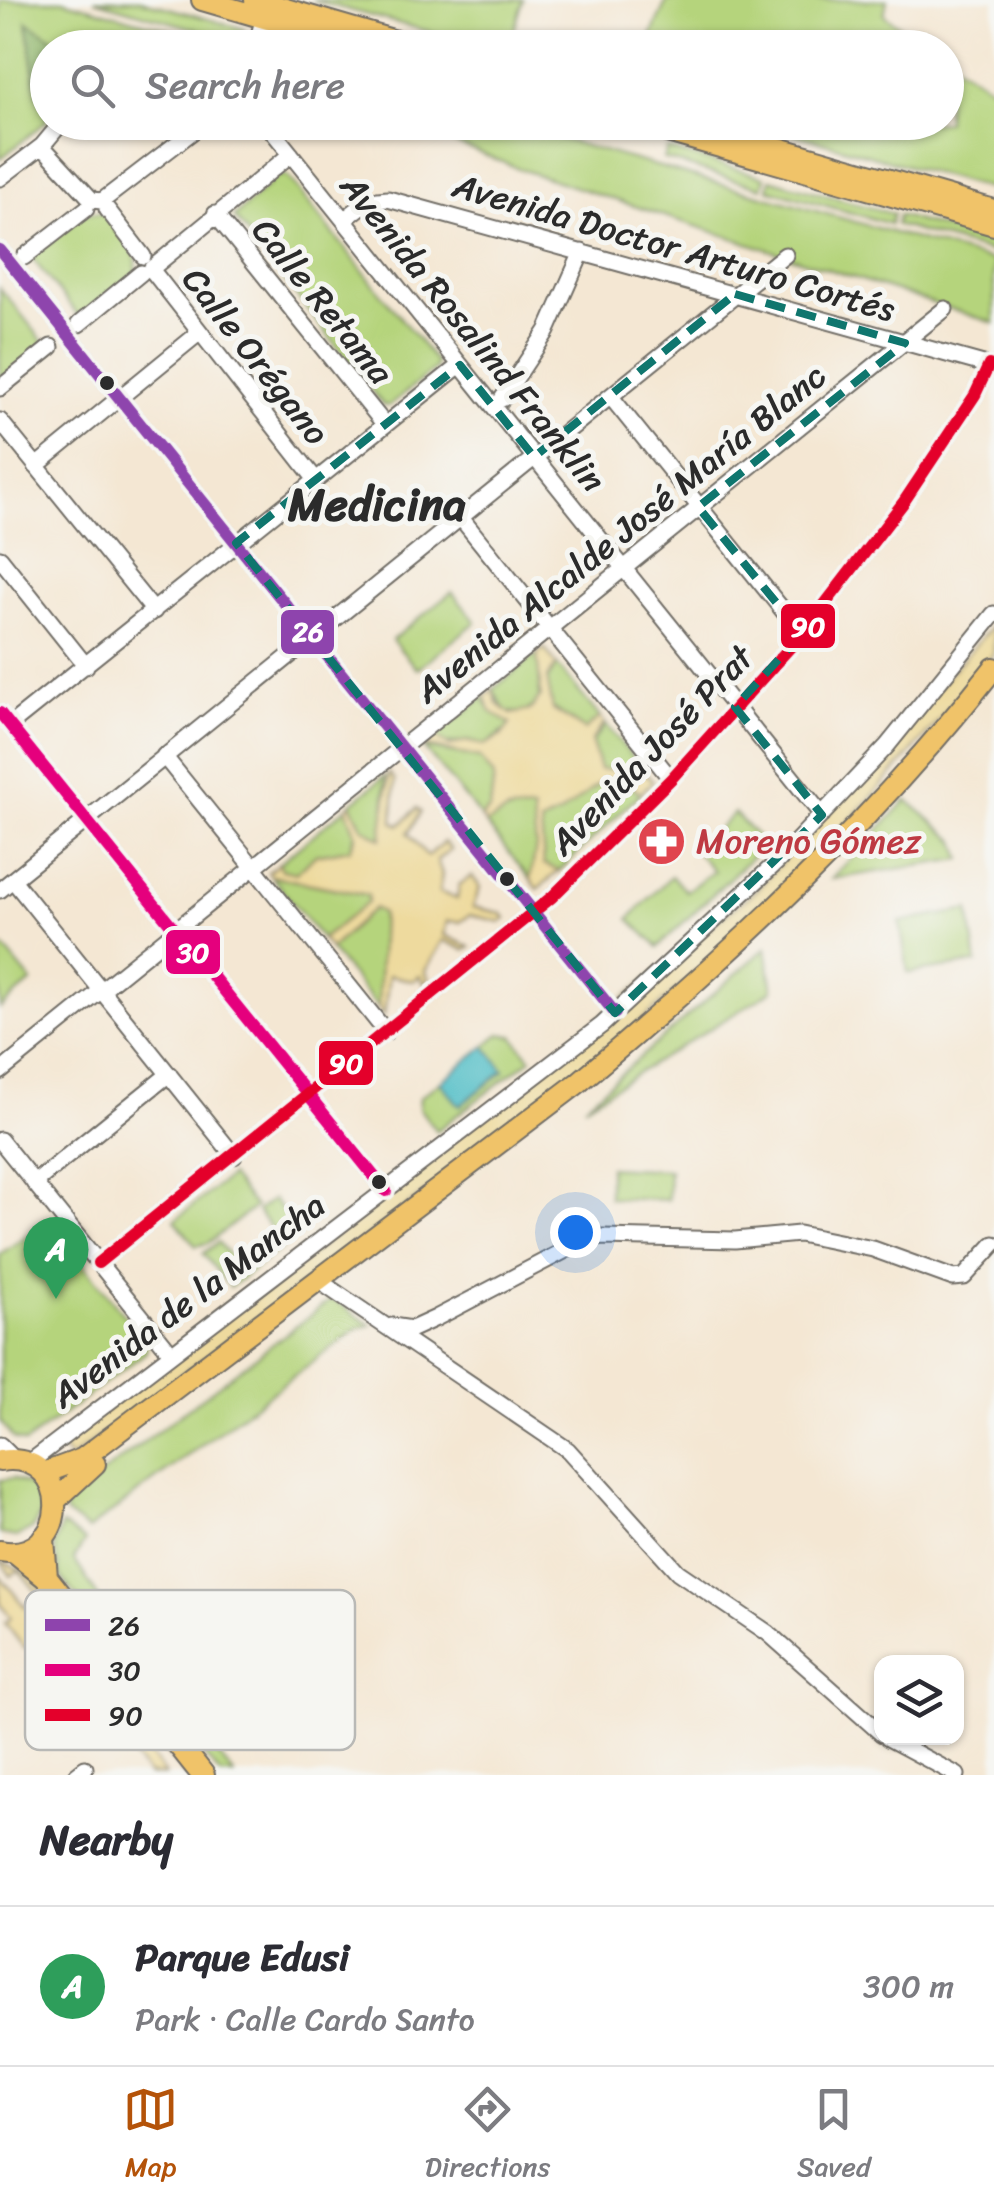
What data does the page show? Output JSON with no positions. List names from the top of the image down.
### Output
{
  "streets": {
    "main road": ["Avenida de la Mancha"],
    "street": [
      "Avenida Doctor Arturo Cortés",
      "Calle Retama",
      "Avenida Rosalind Franklin",
      "Calle Orégano",
      "Avenida Alcalde José María Blanc",
      "Avenida José Prat"
    ]
  },
  "crossings": [
    ["Avenida Doctor Arturo Cortés", "Avenida Rosalind Franklin"],
    ["Avenida Doctor Arturo Cortés", "Avenida Alcalde José María Blanc"],
    ["Avenida Doctor Arturo Cortés", "Avenida José Prat"],
    ["Avenida Rosalind Franklin", "Avenida Alcalde José María Blanc"],
    ["Avenida Rosalind Franklin", "Avenida José Prat"],
    ["Avenida Rosalind Franklin", "Avenida de la Mancha"]
  ],
  "districts": ["Medicina"],
  "places": {
    "pharmacy": ["Moreno Gómez"]
  },
  "lines": ["transit line 26", "transit line 90", "transit line 30"],
  "legend": ["26", "30", "90"],
  "page": {
    "search": "Search here",
    "pins": "A",
    "heading": "Nearby",
    "list": [
      {
        "mark": "A",
        "name": "Parque Edusi",
        "note": "Park · Calle Cardo Santo",
        "value": "300 m"
      }
    ],
    "nav": ["Map", "Directions", "Saved"]
  }
}
